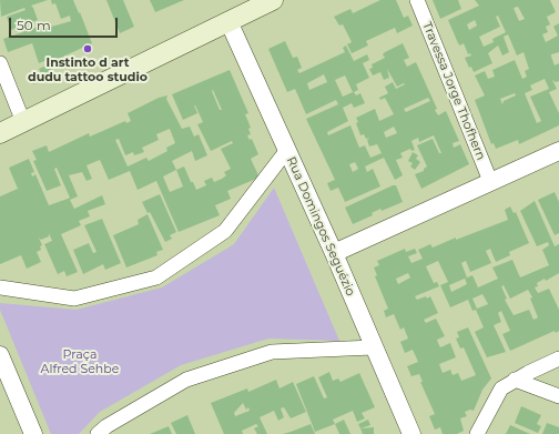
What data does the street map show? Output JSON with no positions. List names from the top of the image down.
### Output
{
  "streets": {
    "street": ["Travessa Jorge Thofhern", "Rua Domingos Seguézio"]
  },
  "parks": ["Praça Alfred Sehbe"],
  "places": ["Instinto d art dudu tattoo studio"],
  "scale_bar": "50 m"
}
